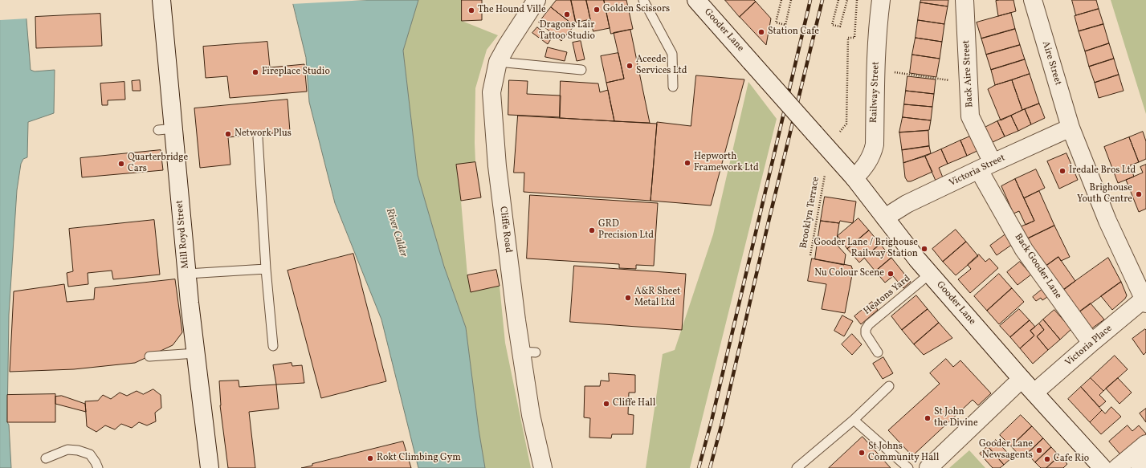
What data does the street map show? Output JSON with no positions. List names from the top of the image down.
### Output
{
  "streets": {
    "street": [
      "Gooder Lane",
      "Aire Street",
      "Back Aire Street",
      "Railway Street",
      "Victoria Street",
      "Cliffe Road",
      "Mill Royd Street",
      "Back Gooder Lane",
      "Victoria Place"
    ],
    "lane": ["Heatons Yard"],
    "path": ["Brooklyn Terrace"]
  },
  "crossings": [
    ["Gooder Lane", "Railway Street"],
    ["Gooder Lane", "Victoria Street"],
    ["Gooder Lane", "Brooklyn Terrace"],
    ["Gooder Lane", "Heatons Yard"],
    ["Gooder Lane", "Victoria Place"],
    ["Aire Street", "Victoria Street"],
    ["Aire Street", "Victoria Place"],
    ["Back Aire Street", "Victoria Street"],
    ["Back Aire Street", "Back Gooder Lane"],
    ["Victoria Street", "Back Gooder Lane"],
    ["Back Gooder Lane", "Victoria Place"]
  ],
  "water": ["River Calder"],
  "places": [
    "Golden Scissors",
    "The Hound Ville",
    "Dragons Lair Tattoo Studio",
    "Station Cafe",
    "Aceede Services Ltd",
    "Fireplace Studio",
    "Network Plus",
    "Hepworth Framework Ltd",
    "Quarterbridge Cars",
    "Iredale Bros Ltd",
    "Brighouse Youth Centre",
    "GRD Precision Ltd",
    "Gooder Lane / Brighouse Railway Station",
    "Nu Colour Scene",
    "A&R Sheet Metal Ltd",
    "Cliffe Hall",
    "St John the Divine",
    "Gooder Lane Newsagents",
    "St Johns Community Hall",
    "Rokt Climbing Gym",
    "Cafe Rio"
  ]
}
